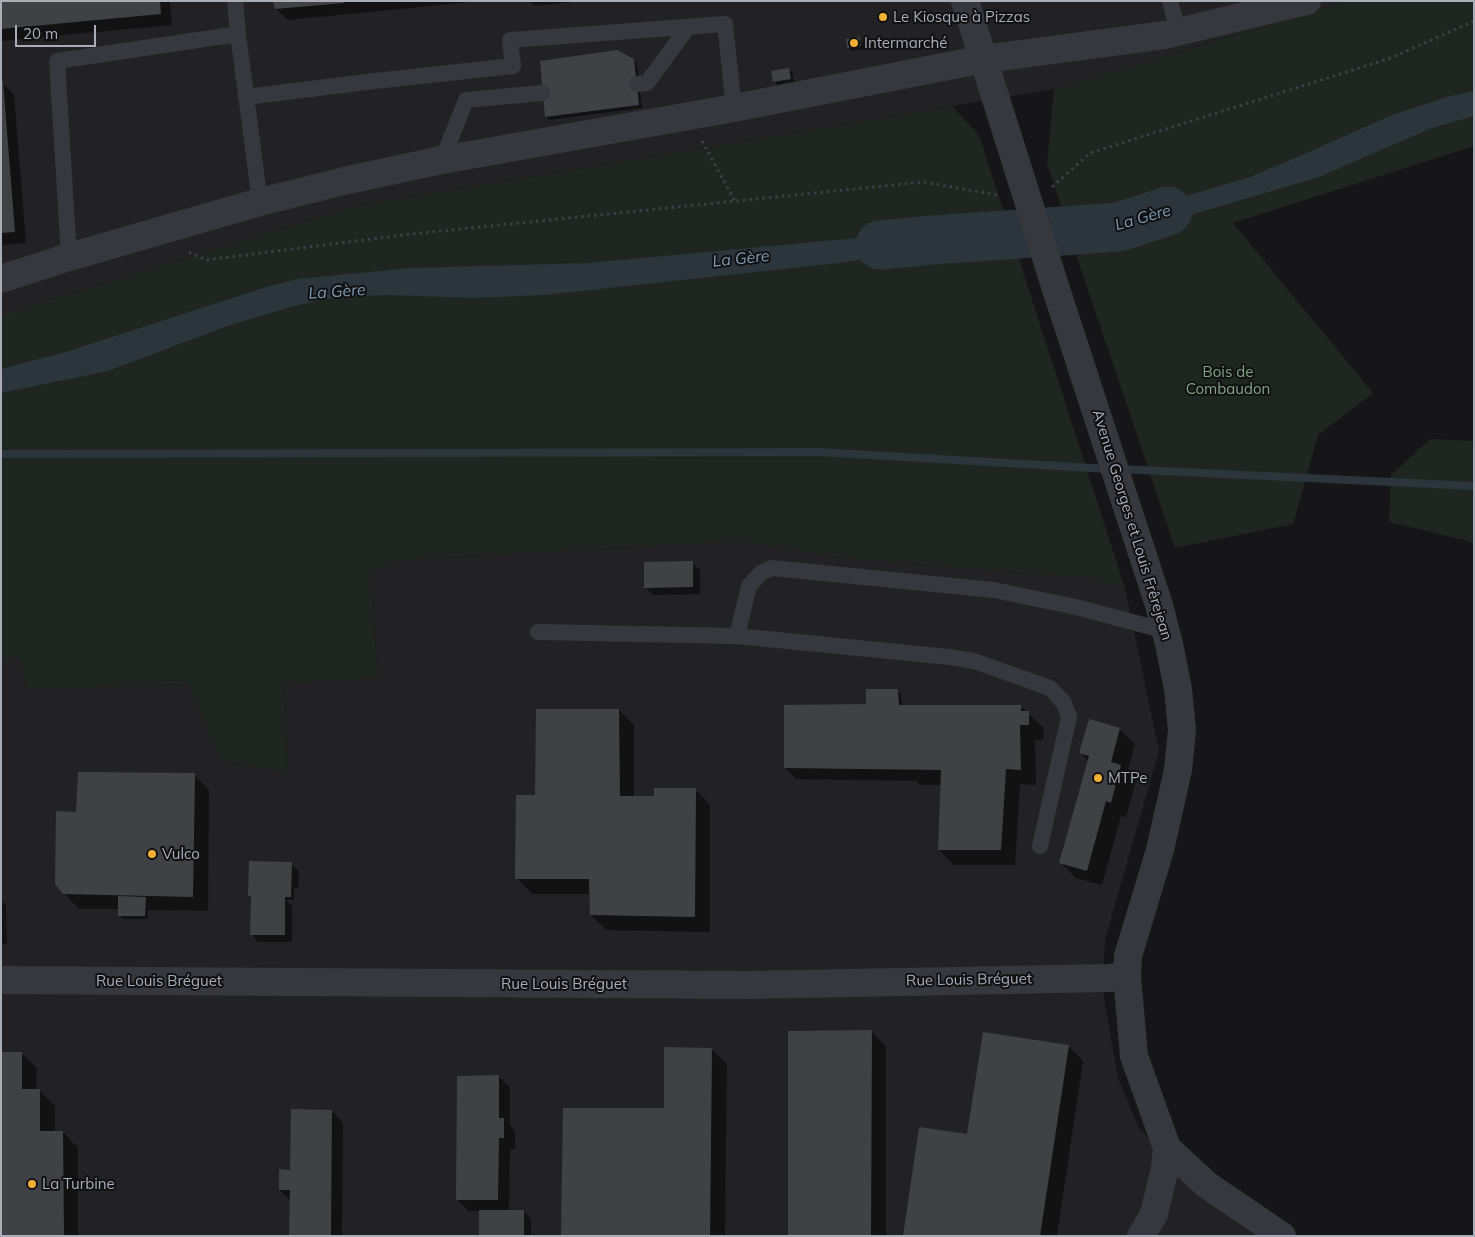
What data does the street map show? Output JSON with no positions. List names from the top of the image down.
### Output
{
  "streets": {
    "street": ["Avenue Georges et Louis Frêrejean", "Rue Louis Bréguet"]
  },
  "crossings": [
    ["Avenue Georges et Louis Frêrejean", "Rue Louis Bréguet"]
  ],
  "water": ["La Gère"],
  "parks": ["Bois de Combaudon"],
  "places": [
    "Le Kiosque à Pizzas",
    "Intermarché",
    "MTPe",
    "Vulco",
    "La Turbine"
  ],
  "scale_bar": "20 m"
}
